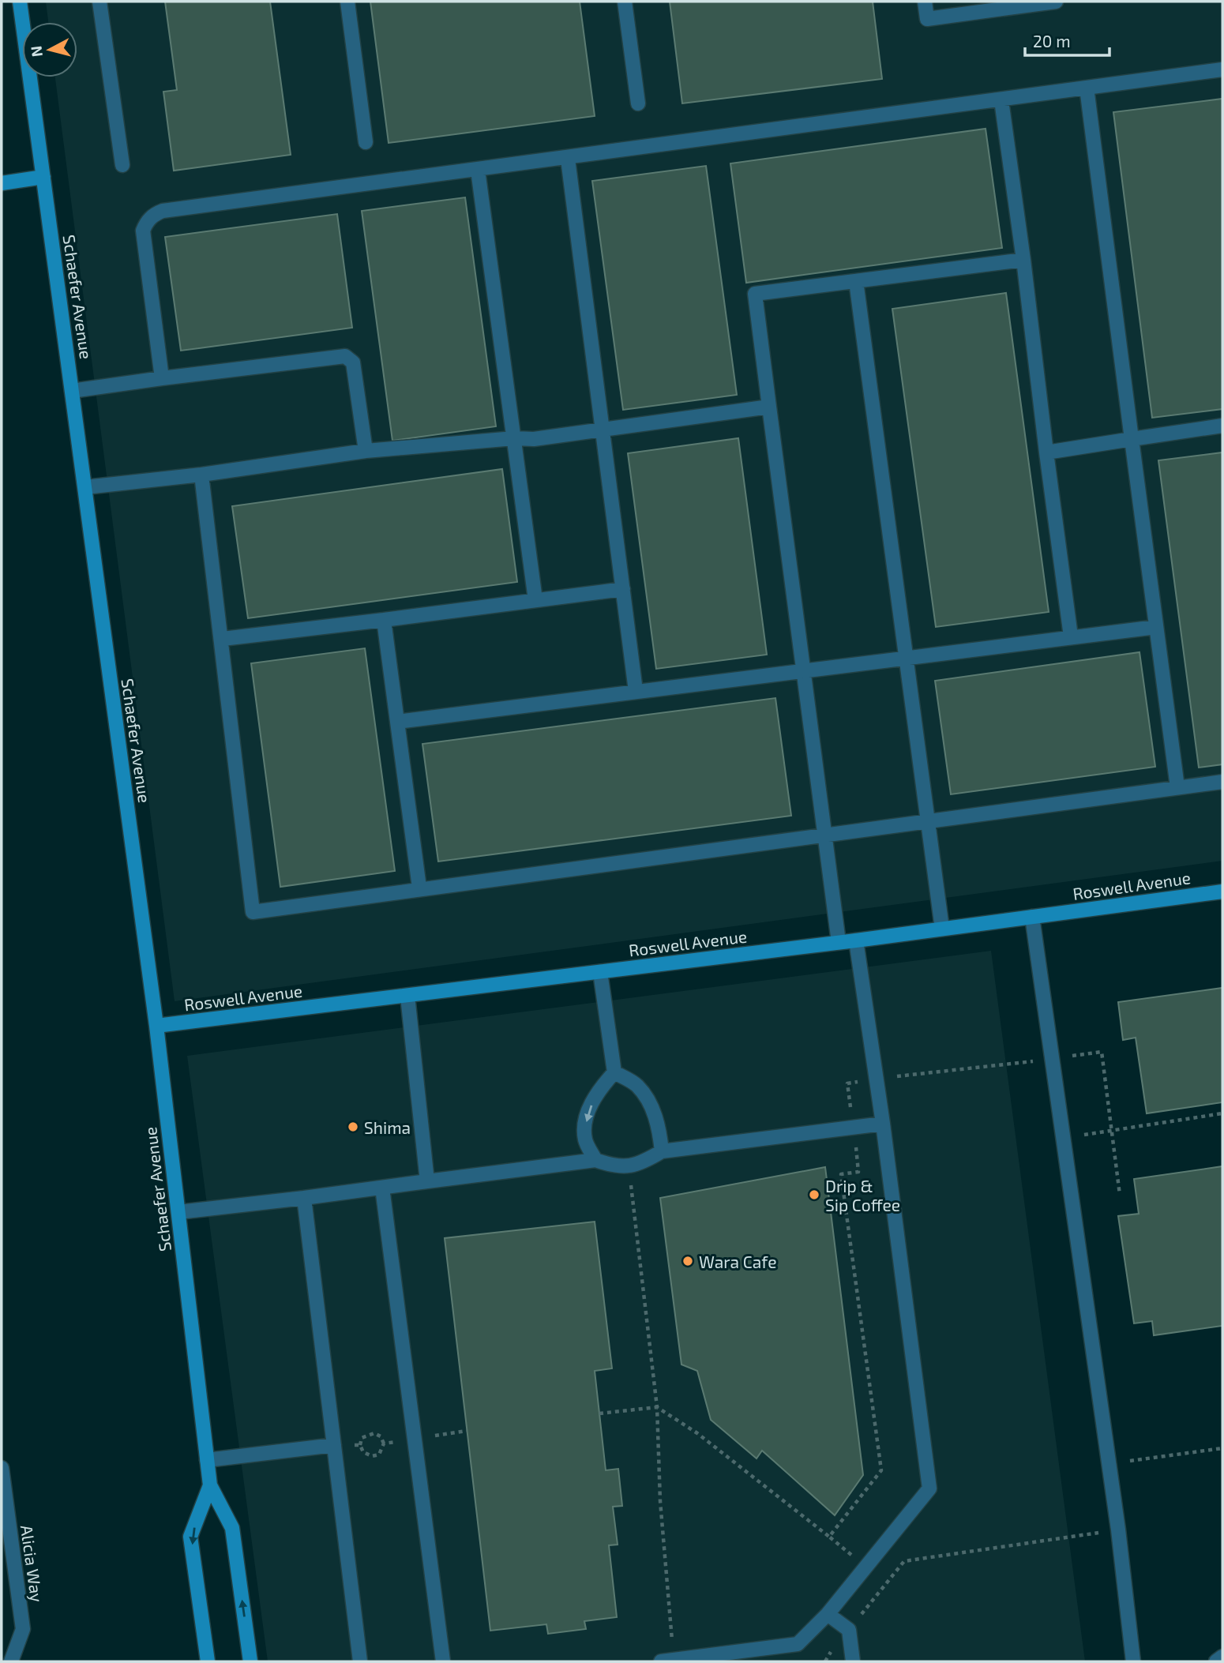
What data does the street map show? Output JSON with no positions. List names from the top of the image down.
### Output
{
  "streets": {
    "main road": ["Schaefer Avenue", "Roswell Avenue"],
    "street": ["Alicia Way"]
  },
  "crossings": [
    ["Schaefer Avenue", "Roswell Avenue"]
  ],
  "places": ["Shima", "Drip & Sip Coffee", "Wara Cafe"],
  "scale_bar": "20 m",
  "north": "left"
}
